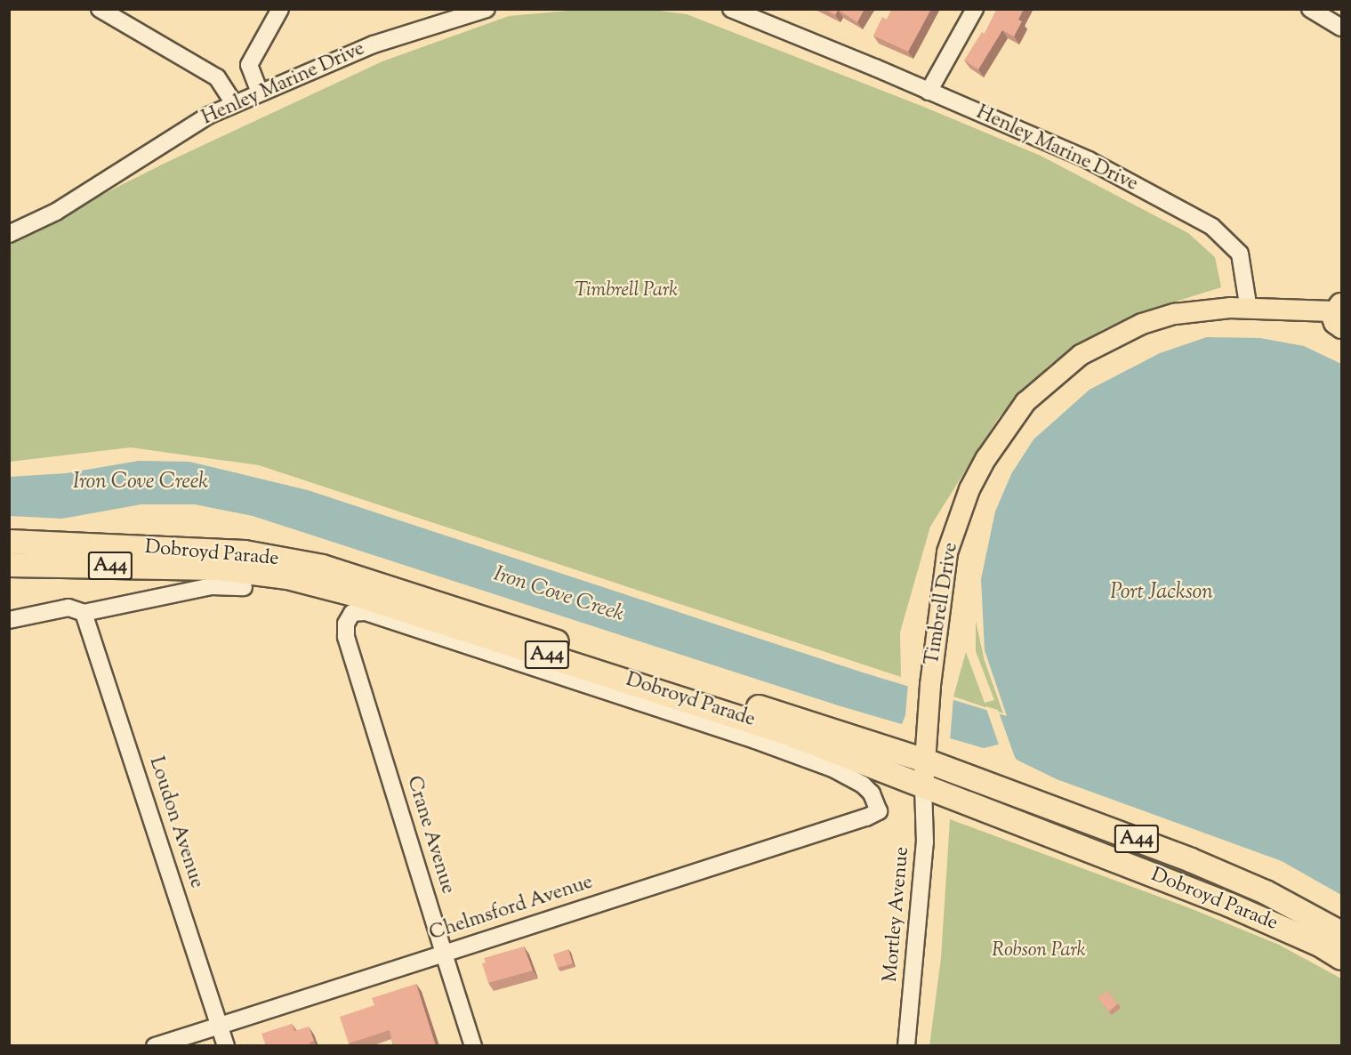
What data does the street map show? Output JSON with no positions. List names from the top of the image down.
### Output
{
  "streets": {
    "highway": ["Dobroyd Parade", "A44"],
    "main road": ["Timbrell Drive"],
    "street": [
      "Henley Marine Drive",
      "Loudon Avenue",
      "Crane Avenue",
      "Chelmsford Avenue",
      "Mortley Avenue"
    ]
  },
  "crossings": [
    ["Henley Marine Drive", "Timbrell Drive"],
    ["Dobroyd Parade", "Timbrell Drive"],
    ["Dobroyd Parade", "Loudon Avenue"],
    ["Dobroyd Parade", "Crane Avenue"],
    ["Dobroyd Parade", "Chelmsford Avenue"],
    ["Dobroyd Parade", "Mortley Avenue"],
    ["Timbrell Drive", "Mortley Avenue"],
    ["Loudon Avenue", "Chelmsford Avenue"],
    ["Crane Avenue", "Chelmsford Avenue"]
  ],
  "water": ["Iron Cove Creek", "Port Jackson"],
  "parks": ["Timbrell Park", "Robson Park"]
}
